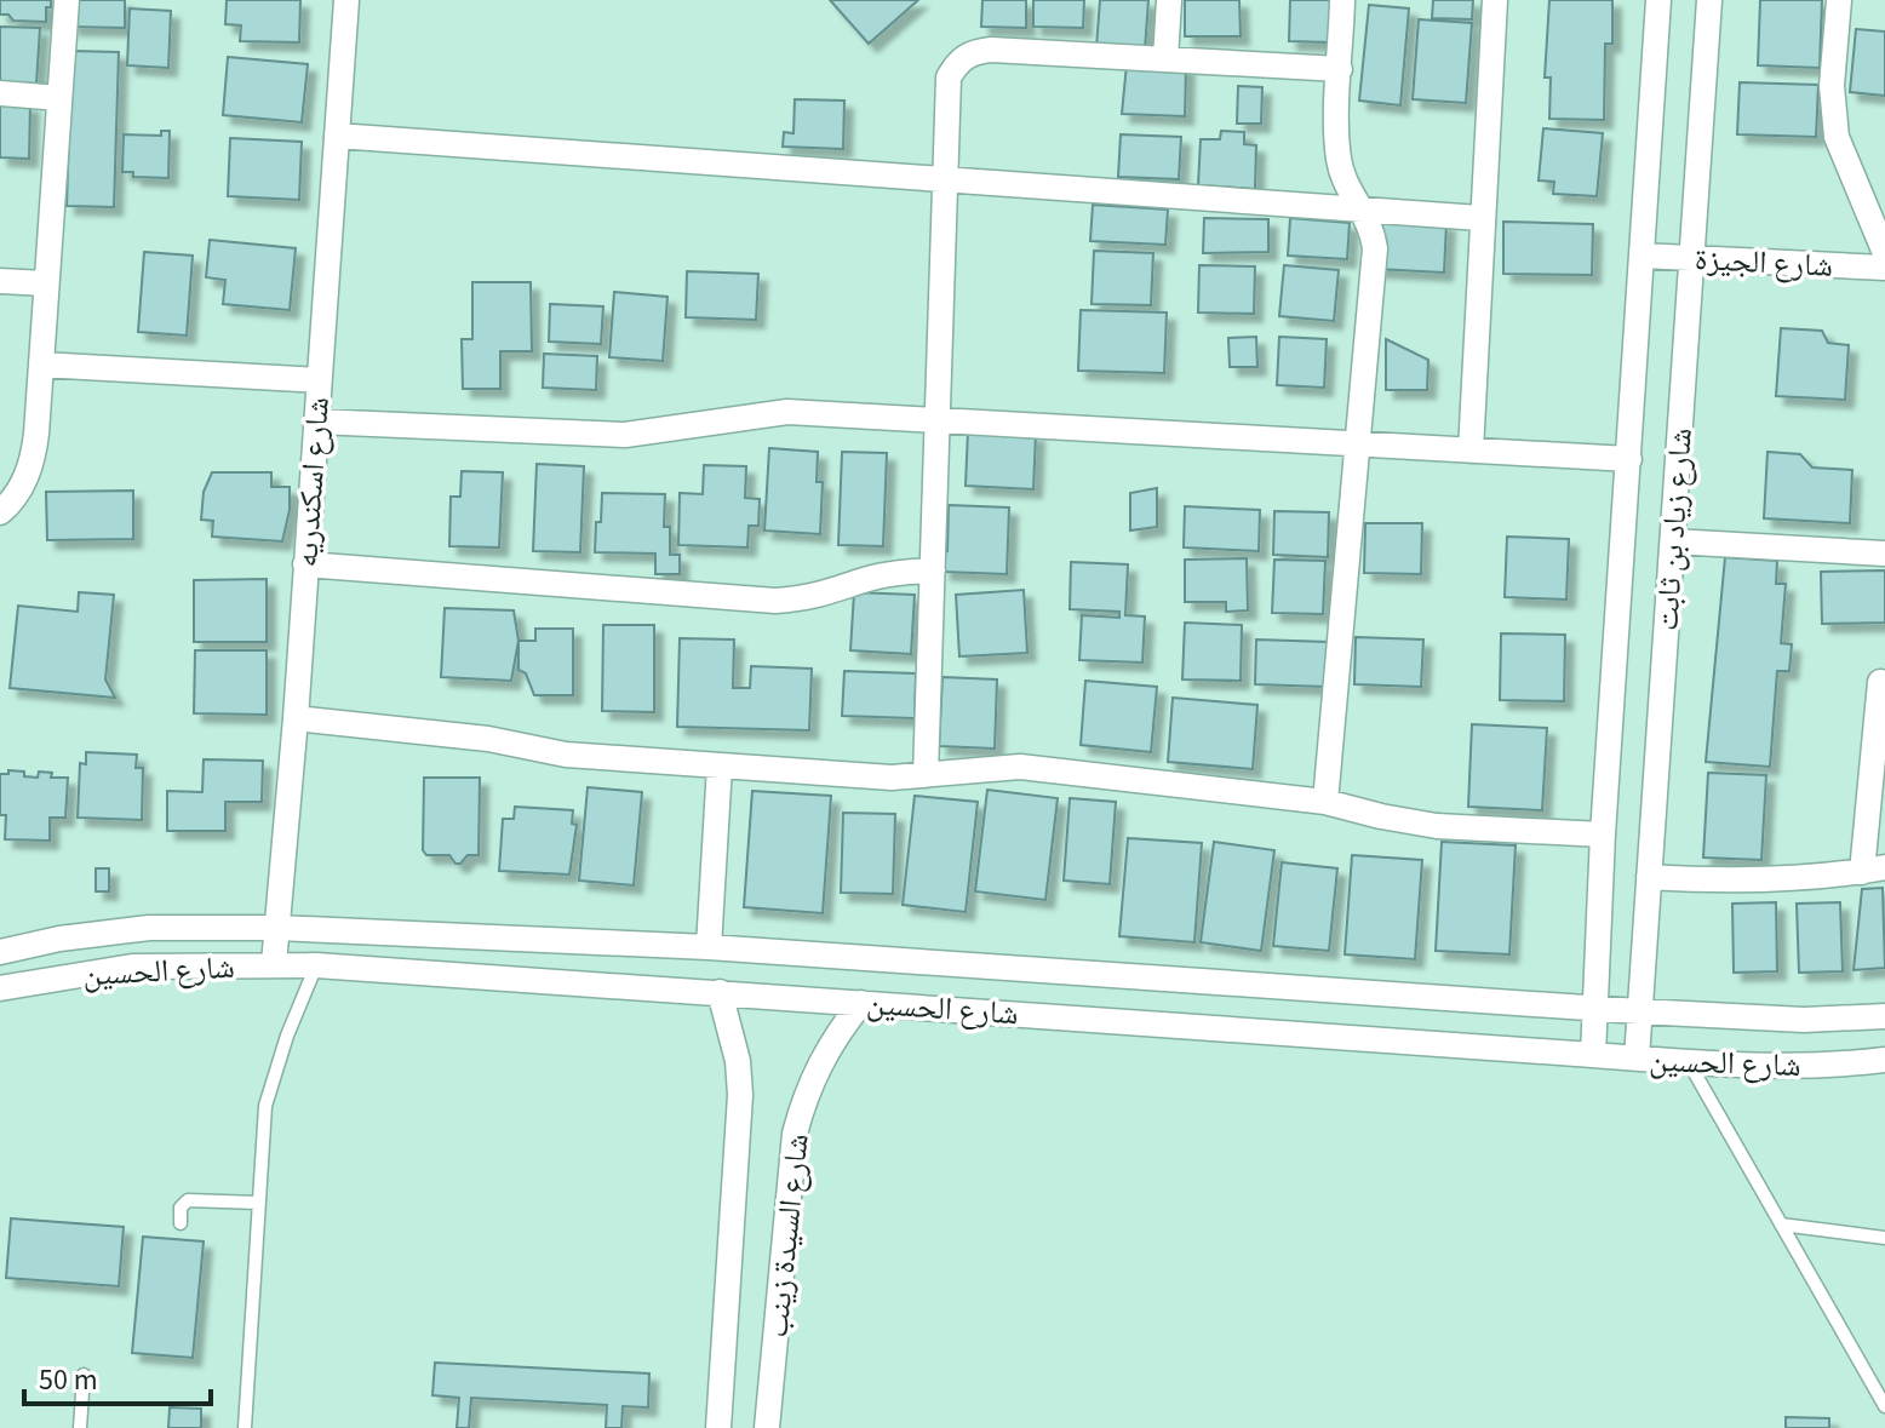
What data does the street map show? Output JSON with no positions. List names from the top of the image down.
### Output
{
  "streets": {
    "street": [
      "شارع الجيزة",
      "شارع اسكندريه",
      "شارع زياد بن ثابت",
      "شارع الحسين",
      "شارع السيدة زينب"
    ]
  },
  "crossings": [
    ["شارع الجيزة", "شارع زياد بن ثابت"],
    ["شارع اسكندريه", "شارع الحسين"],
    ["شارع زياد بن ثابت", "شارع الحسين"],
    ["شارع الحسين", "شارع السيدة زينب"]
  ],
  "scale_bar": "50 m"
}
